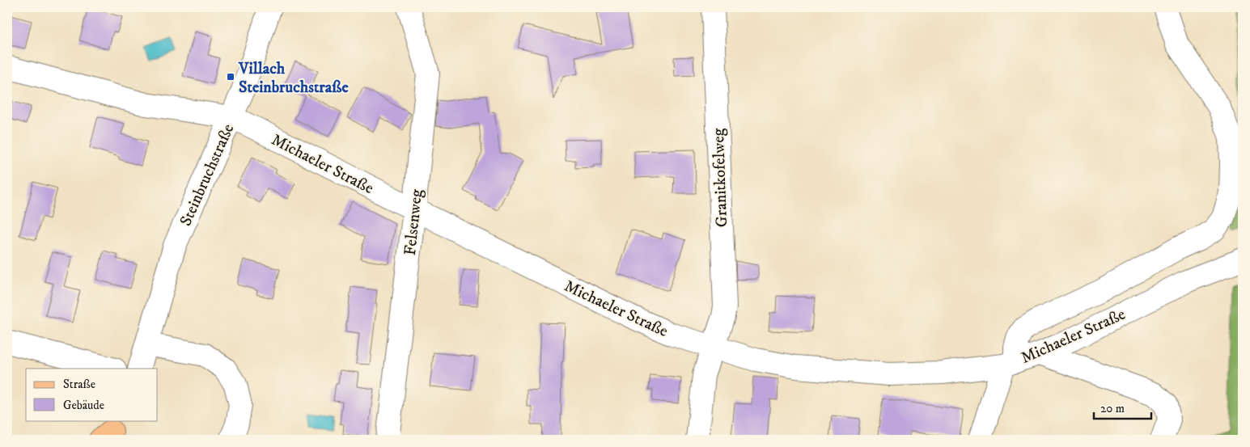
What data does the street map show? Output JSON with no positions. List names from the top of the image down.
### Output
{
  "streets": {
    "street": [
      "Michaeler Straße",
      "Steinbruchstraße",
      "Granitkofelweg",
      "Felsenweg"
    ]
  },
  "crossings": [
    ["Michaeler Straße", "Steinbruchstraße"],
    ["Michaeler Straße", "Granitkofelweg"],
    ["Michaeler Straße", "Felsenweg"]
  ],
  "places": {
    "transit": ["Villach Steinbruchstraße"]
  },
  "legend": ["Straße", "Gebäude"],
  "scale_bar": "20 m"
}
